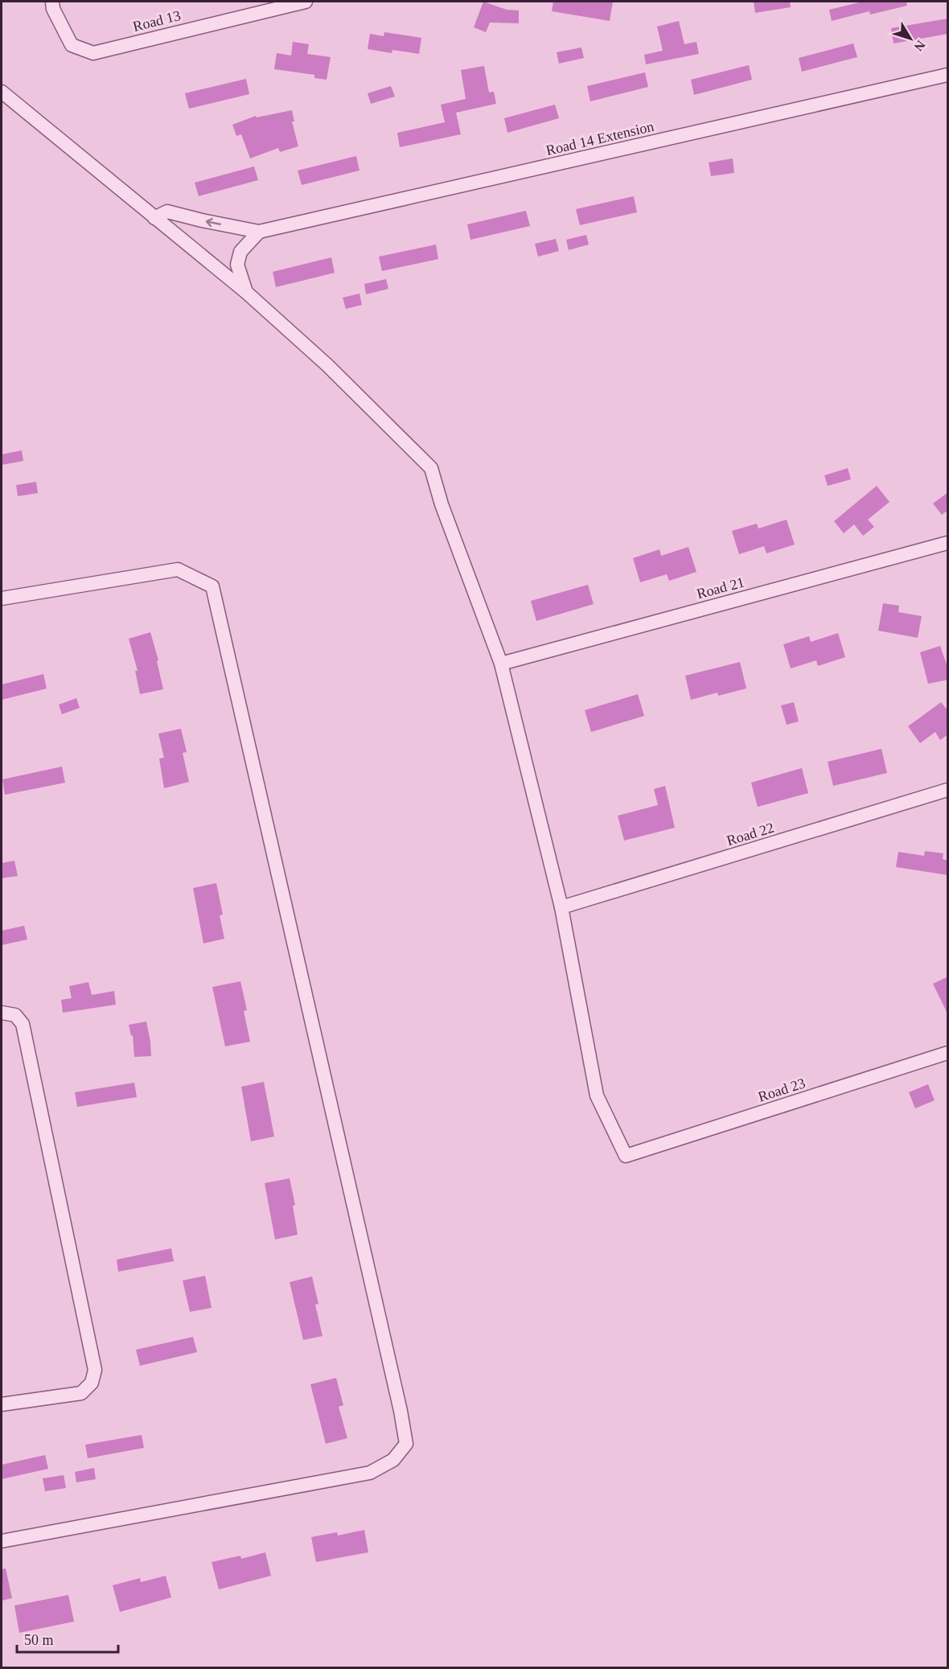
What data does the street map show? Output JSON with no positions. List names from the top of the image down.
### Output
{
  "streets": {
    "street": [
      "Road 13",
      "Road 14 Extension",
      "Road 21",
      "Road 22",
      "Road 23"
    ]
  },
  "crossings": [
    ["Road 22", "Road 23"]
  ],
  "scale_bar": "50 m",
  "north": "bottom right"
}
